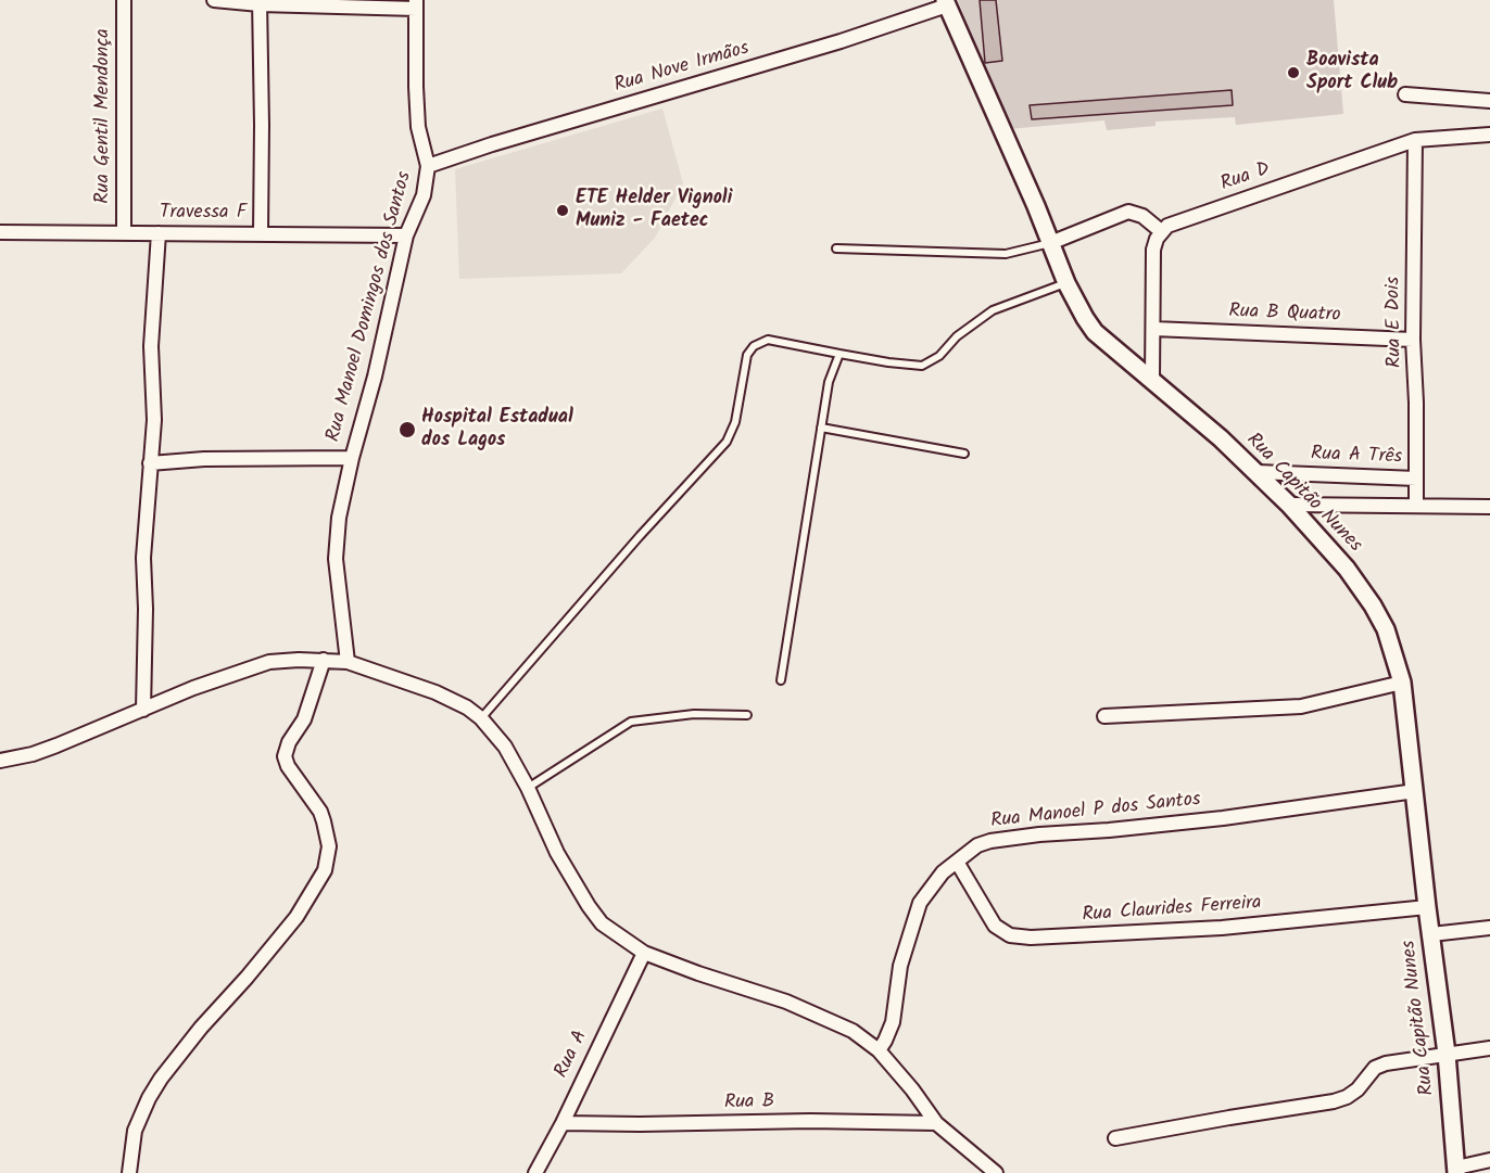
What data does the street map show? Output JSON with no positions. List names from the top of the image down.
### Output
{
  "streets": {
    "street": [
      "Rua Nove Irmãos",
      "Rua Gentil Mendonça",
      "Rua D",
      "Travessa F",
      "Rua Manoel Domingos dos Santos",
      "Rua B Quatro",
      "Rua E Dois",
      "Rua A Três",
      "Rua Capitão Nunes",
      "Rua Manoel P dos Santos",
      "Rua Claurides Ferreira",
      "Rua A",
      "Rua B"
    ]
  },
  "crossings": [
    ["Rua Nove Irmãos", "Rua Manoel Domingos dos Santos"],
    ["Rua Nove Irmãos", "Rua Capitão Nunes"],
    ["Rua Gentil Mendonça", "Travessa F"],
    ["Rua D", "Rua E Dois"],
    ["Travessa F", "Rua Manoel Domingos dos Santos"],
    ["Rua B Quatro", "Rua E Dois"],
    ["Rua E Dois", "Rua A Três"],
    ["Rua A Três", "Rua Capitão Nunes"],
    ["Rua Capitão Nunes", "Rua Manoel P dos Santos"],
    ["Rua Capitão Nunes", "Rua Claurides Ferreira"],
    ["Rua Manoel P dos Santos", "Rua Claurides Ferreira"],
    ["Rua A", "Rua B"]
  ],
  "places": ["Boavista Sport Club", "ETE Helder Vignoli Muniz - Faetec", "Hospital Estadual dos Lagos"]
}
